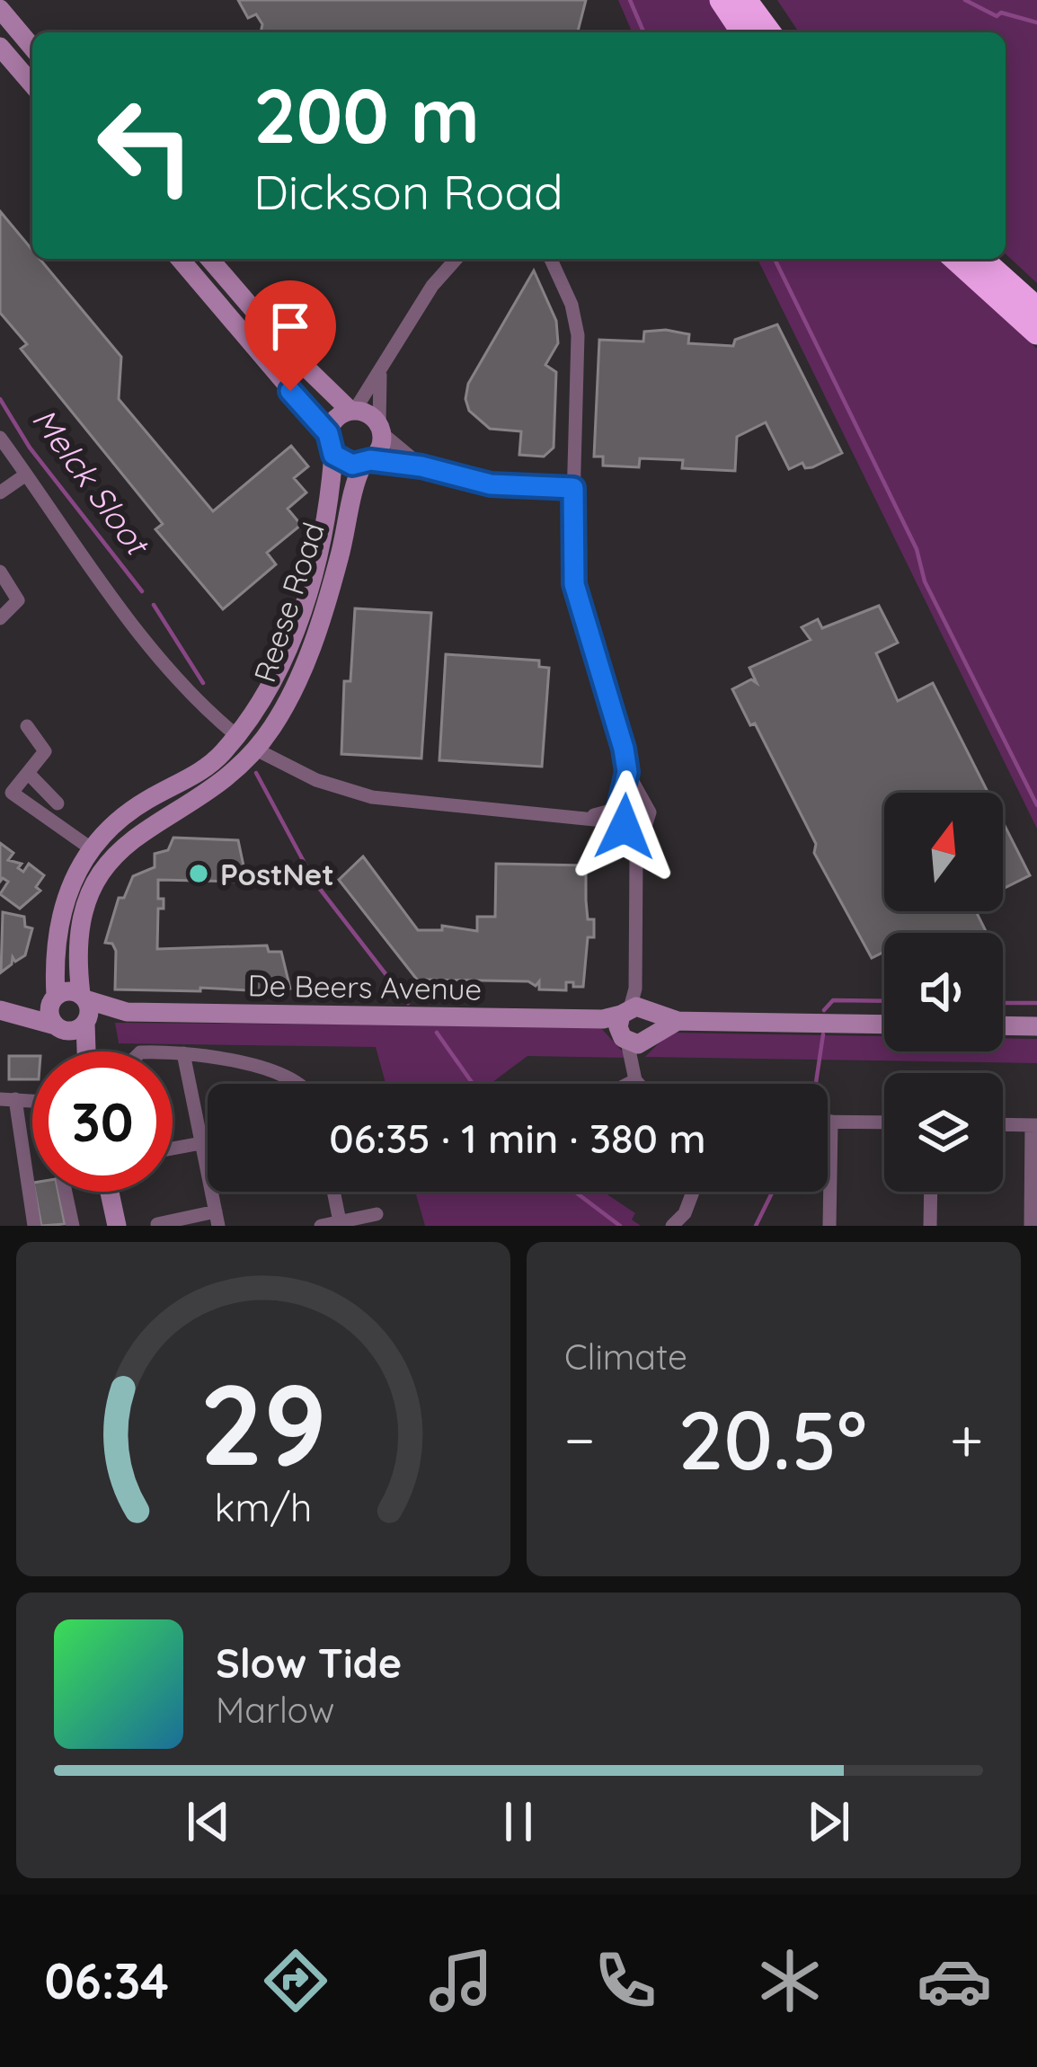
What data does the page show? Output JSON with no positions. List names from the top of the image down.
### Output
{
  "streets": {
    "street": ["Reese Road", "De Beers Avenue"]
  },
  "crossings": [
    ["Reese Road", "De Beers Avenue"]
  ],
  "water": ["Melck Sloot"],
  "places": ["PostNet"],
  "north": "top",
  "page": {
    "turn": ["200 m", "Dickson Road"],
    "limit": "30",
    "trip": "06:35 · 1 min · 380 m",
    "tile": "Climate",
    "heat": ["−", "20.5°", "+"],
    "song": ["Slow Tide", "Marlow"],
    "tabs": "06:34",
    "gauge": ["29", "km/h"]
  }
}
